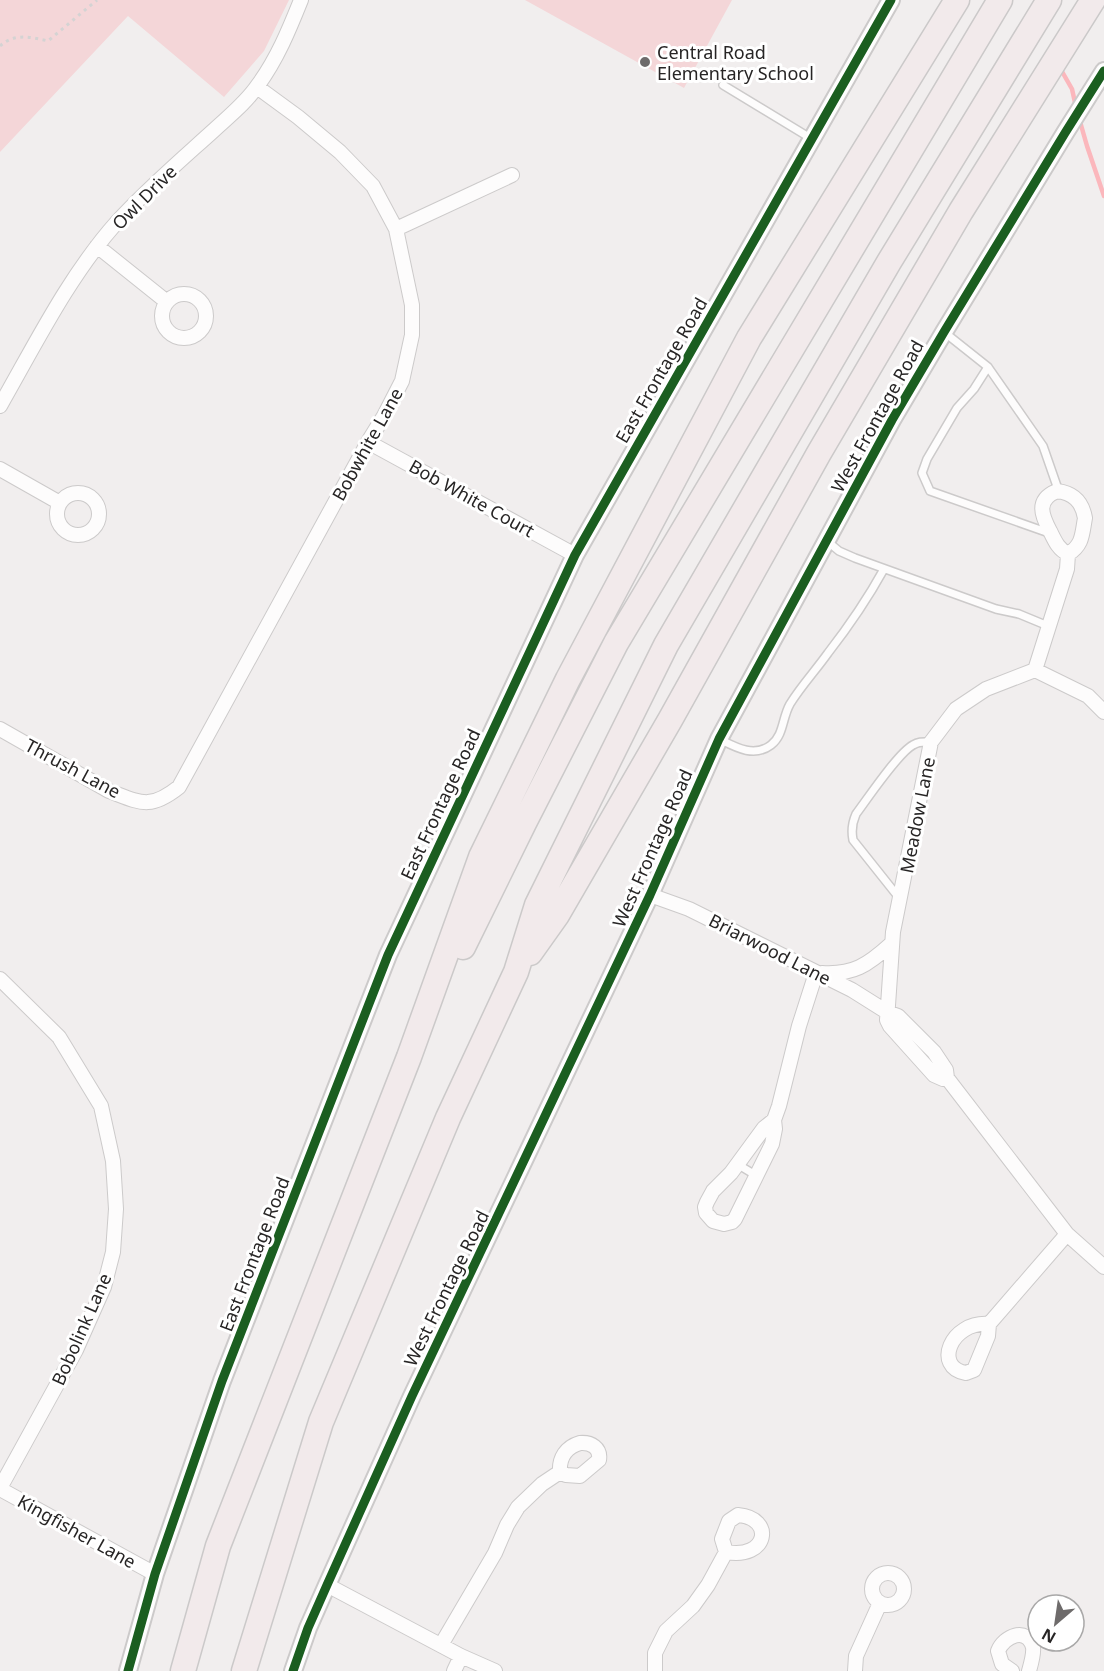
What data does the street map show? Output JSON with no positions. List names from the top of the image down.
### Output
{
  "streets": {
    "street": [
      "Owl Drive",
      "East Frontage Road",
      "West Frontage Road",
      "Bobwhite Lane",
      "Bob White Court",
      "Thrush Lane",
      "Meadow Lane",
      "Briarwood Lane",
      "Bobolink Lane",
      "Kingfisher Lane"
    ]
  },
  "crossings": [
    ["Owl Drive", "Bobwhite Lane"],
    ["East Frontage Road", "Bob White Court"],
    ["East Frontage Road", "Kingfisher Lane"],
    ["West Frontage Road", "Briarwood Lane"],
    ["Bobwhite Lane", "Bob White Court"],
    ["Bobwhite Lane", "Thrush Lane"],
    ["Meadow Lane", "Briarwood Lane"],
    ["Bobolink Lane", "Kingfisher Lane"]
  ],
  "places": ["Central Road Elementary School"],
  "north": "bottom left"
}
